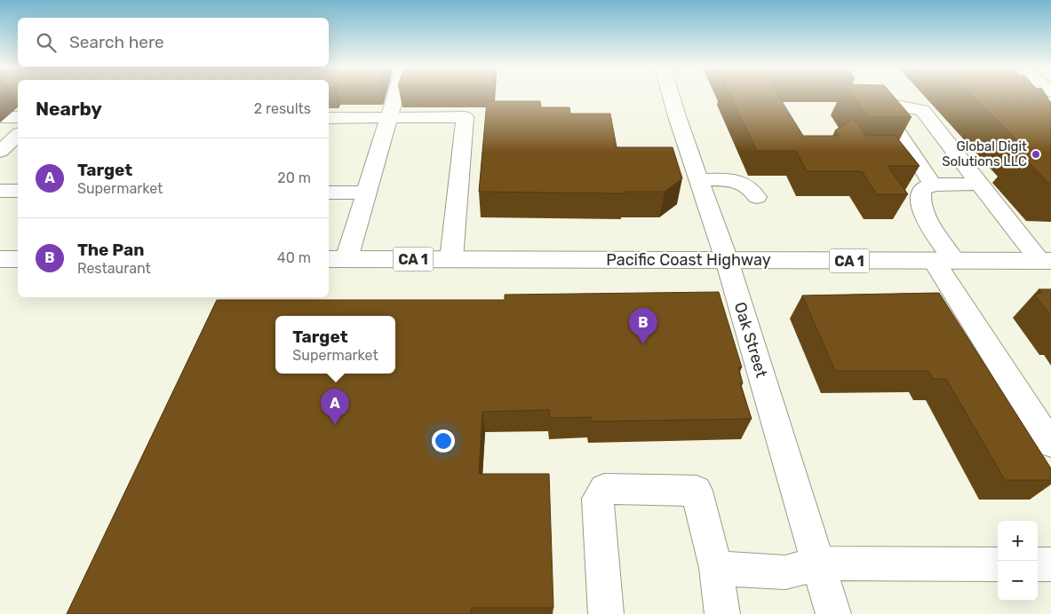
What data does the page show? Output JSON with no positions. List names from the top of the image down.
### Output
{
  "streets": {
    "main road": ["CA 1", "Pacific Coast Highway", "Oak Street"]
  },
  "crossings": [
    ["Pacific Coast Highway", "Oak Street"]
  ],
  "places": ["Global Digit Solutions LLC"],
  "page": {
    "search": "Search here",
    "heading": ["Nearby", "2 results"],
    "list": [
      {
        "mark": "A",
        "name": "Target",
        "note": "Supermarket",
        "value": "20 m"
      },
      {
        "mark": "B",
        "name": "The Pan",
        "note": "Restaurant",
        "value": "40 m"
      }
    ],
    "pins": ["B", "A"],
    "popup": ["Target", "Supermarket"],
    "map_buttons": ["+", "−"]
  }
}
